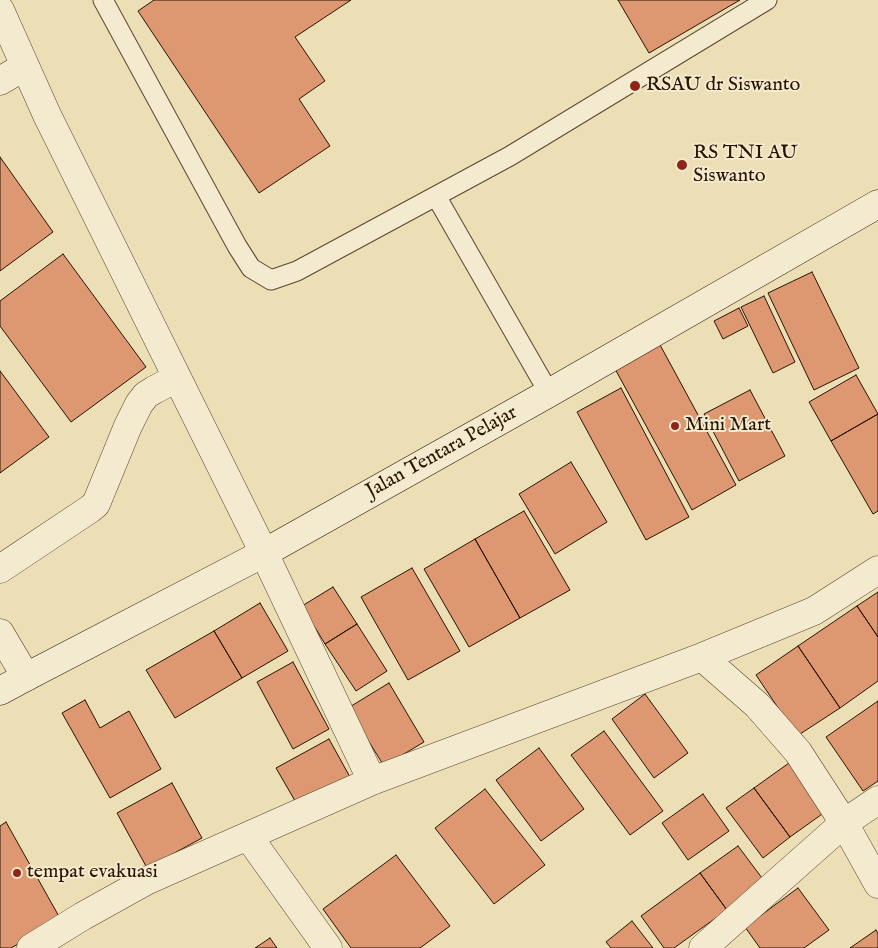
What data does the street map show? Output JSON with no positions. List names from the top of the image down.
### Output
{
  "streets": {
    "street": ["Jalan Tentara Pelajar"]
  },
  "places": [
    "RSAU dr Siswanto",
    "RS TNI AU Siswanto",
    "Mini Mart",
    "tempat evakuasi"
  ]
}
